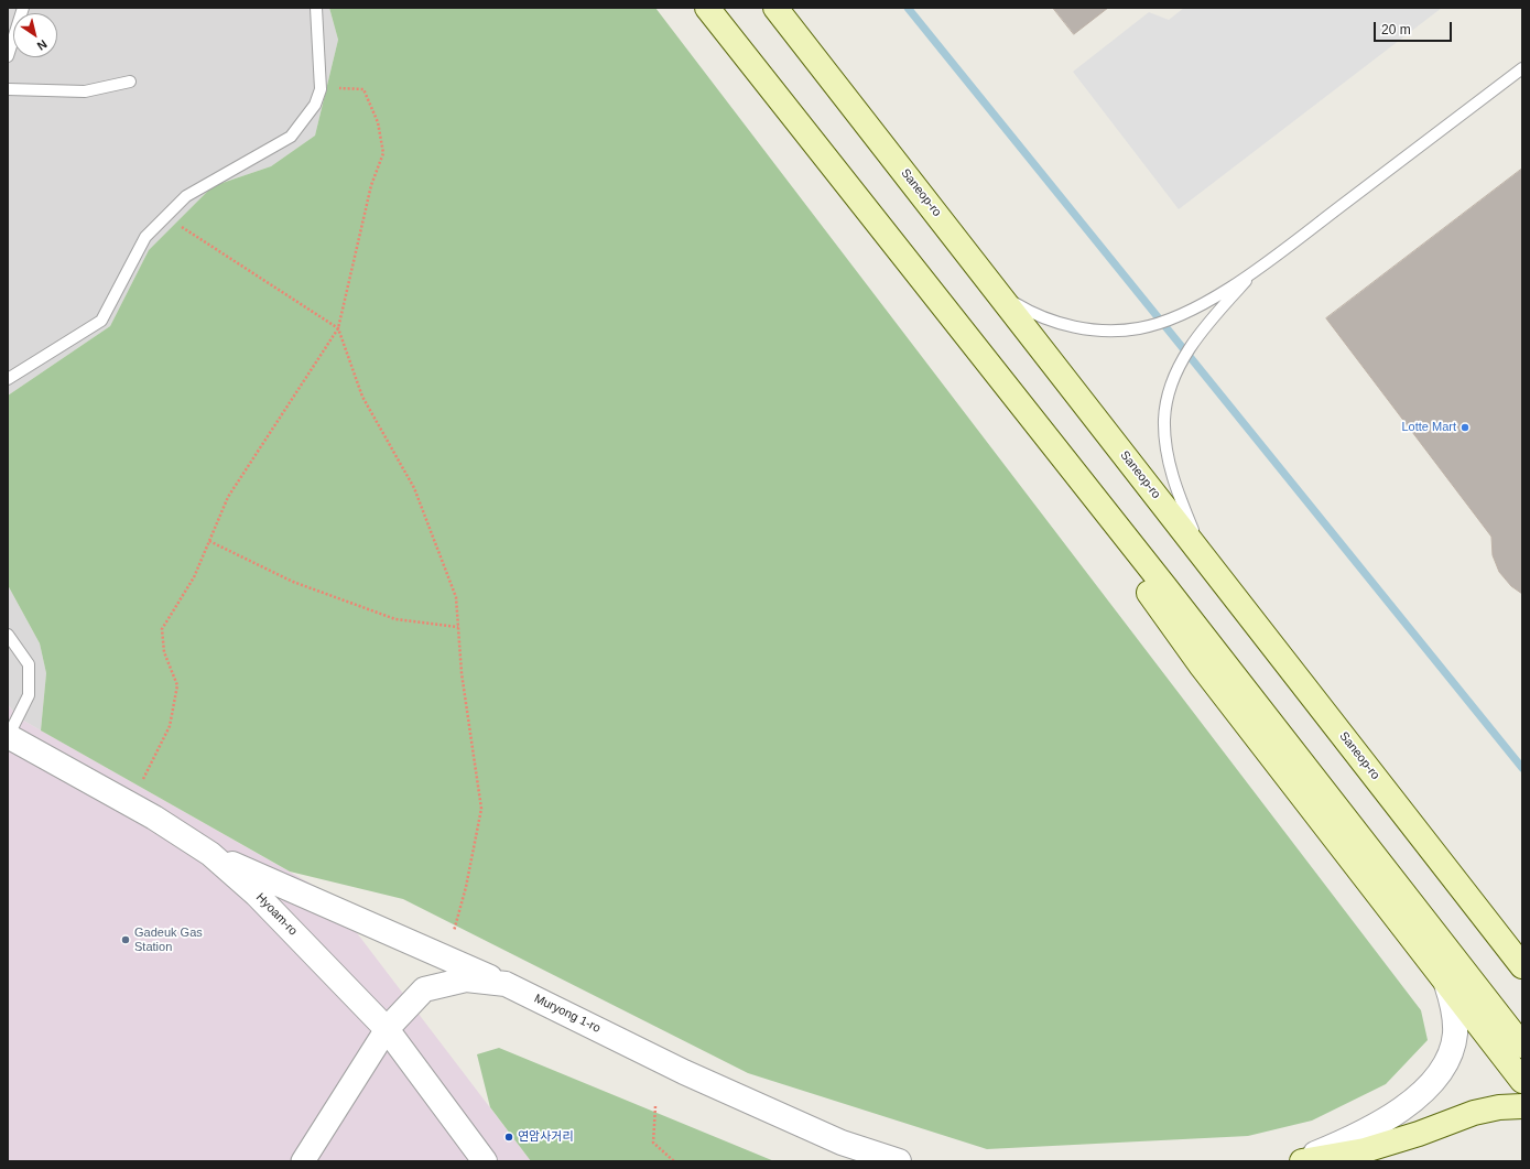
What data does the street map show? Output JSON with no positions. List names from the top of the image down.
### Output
{
  "streets": {
    "main road": ["Saneop-ro"],
    "street": ["Hyoam-ro", "Muryong 1-ro"]
  },
  "crossings": [
    ["Hyoam-ro", "Muryong 1-ro"]
  ],
  "places": ["Lotte Mart", "Gadeuk Gas Station", "연암사거리"],
  "scale_bar": "20 m",
  "north": "bottom right"
}
